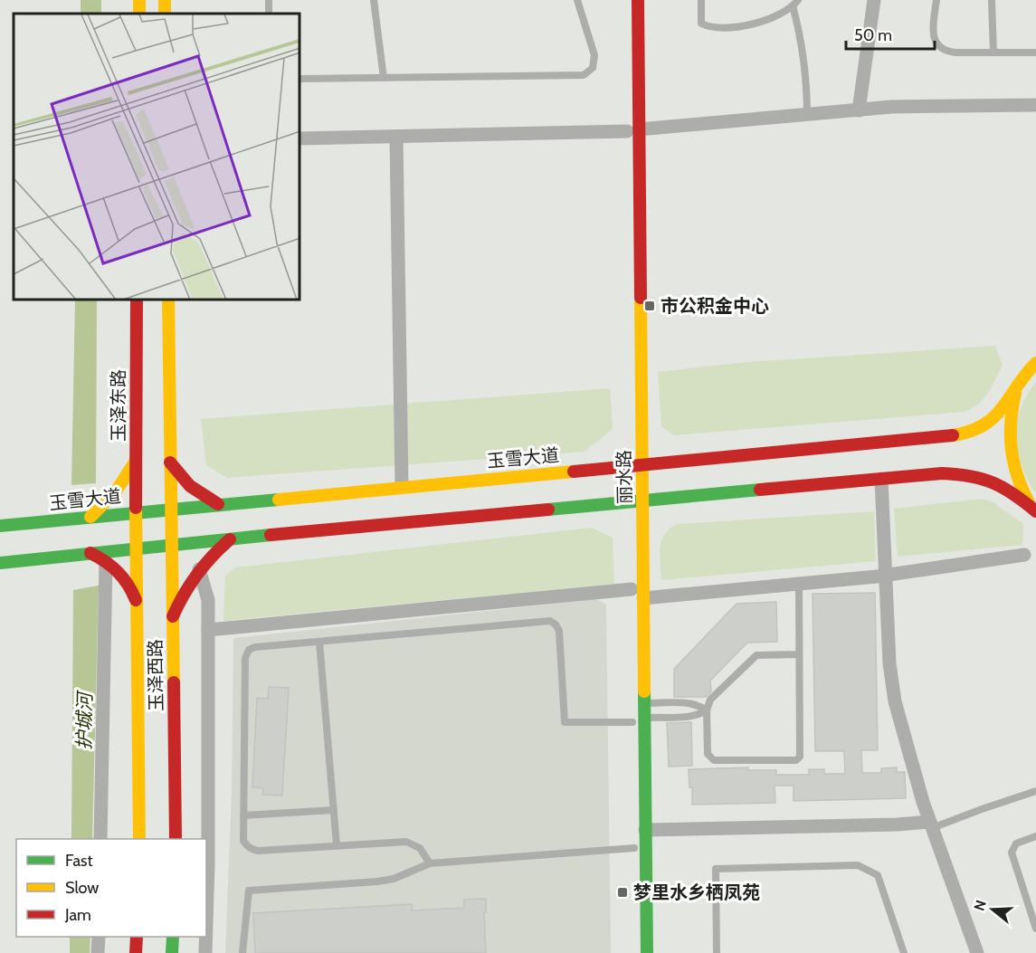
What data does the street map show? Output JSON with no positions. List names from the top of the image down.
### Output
{
  "streets": {
    "main road": [
      "玉泽东路",
      "玉雪大道",
      "丽水路",
      "玉泽西路"
    ]
  },
  "crossings": [
    ["玉泽东路", "玉雪大道"],
    ["玉泽东路", "玉泽西路"],
    ["玉雪大道", "丽水路"],
    ["玉雪大道", "玉泽西路"]
  ],
  "water": ["护城河"],
  "places": {
    "transit": ["市公积金中心", "梦里水乡栖凤苑"]
  },
  "legend": ["Fast", "Slow", "Jam"],
  "scale_bar": "50 m",
  "north": "left"
}
